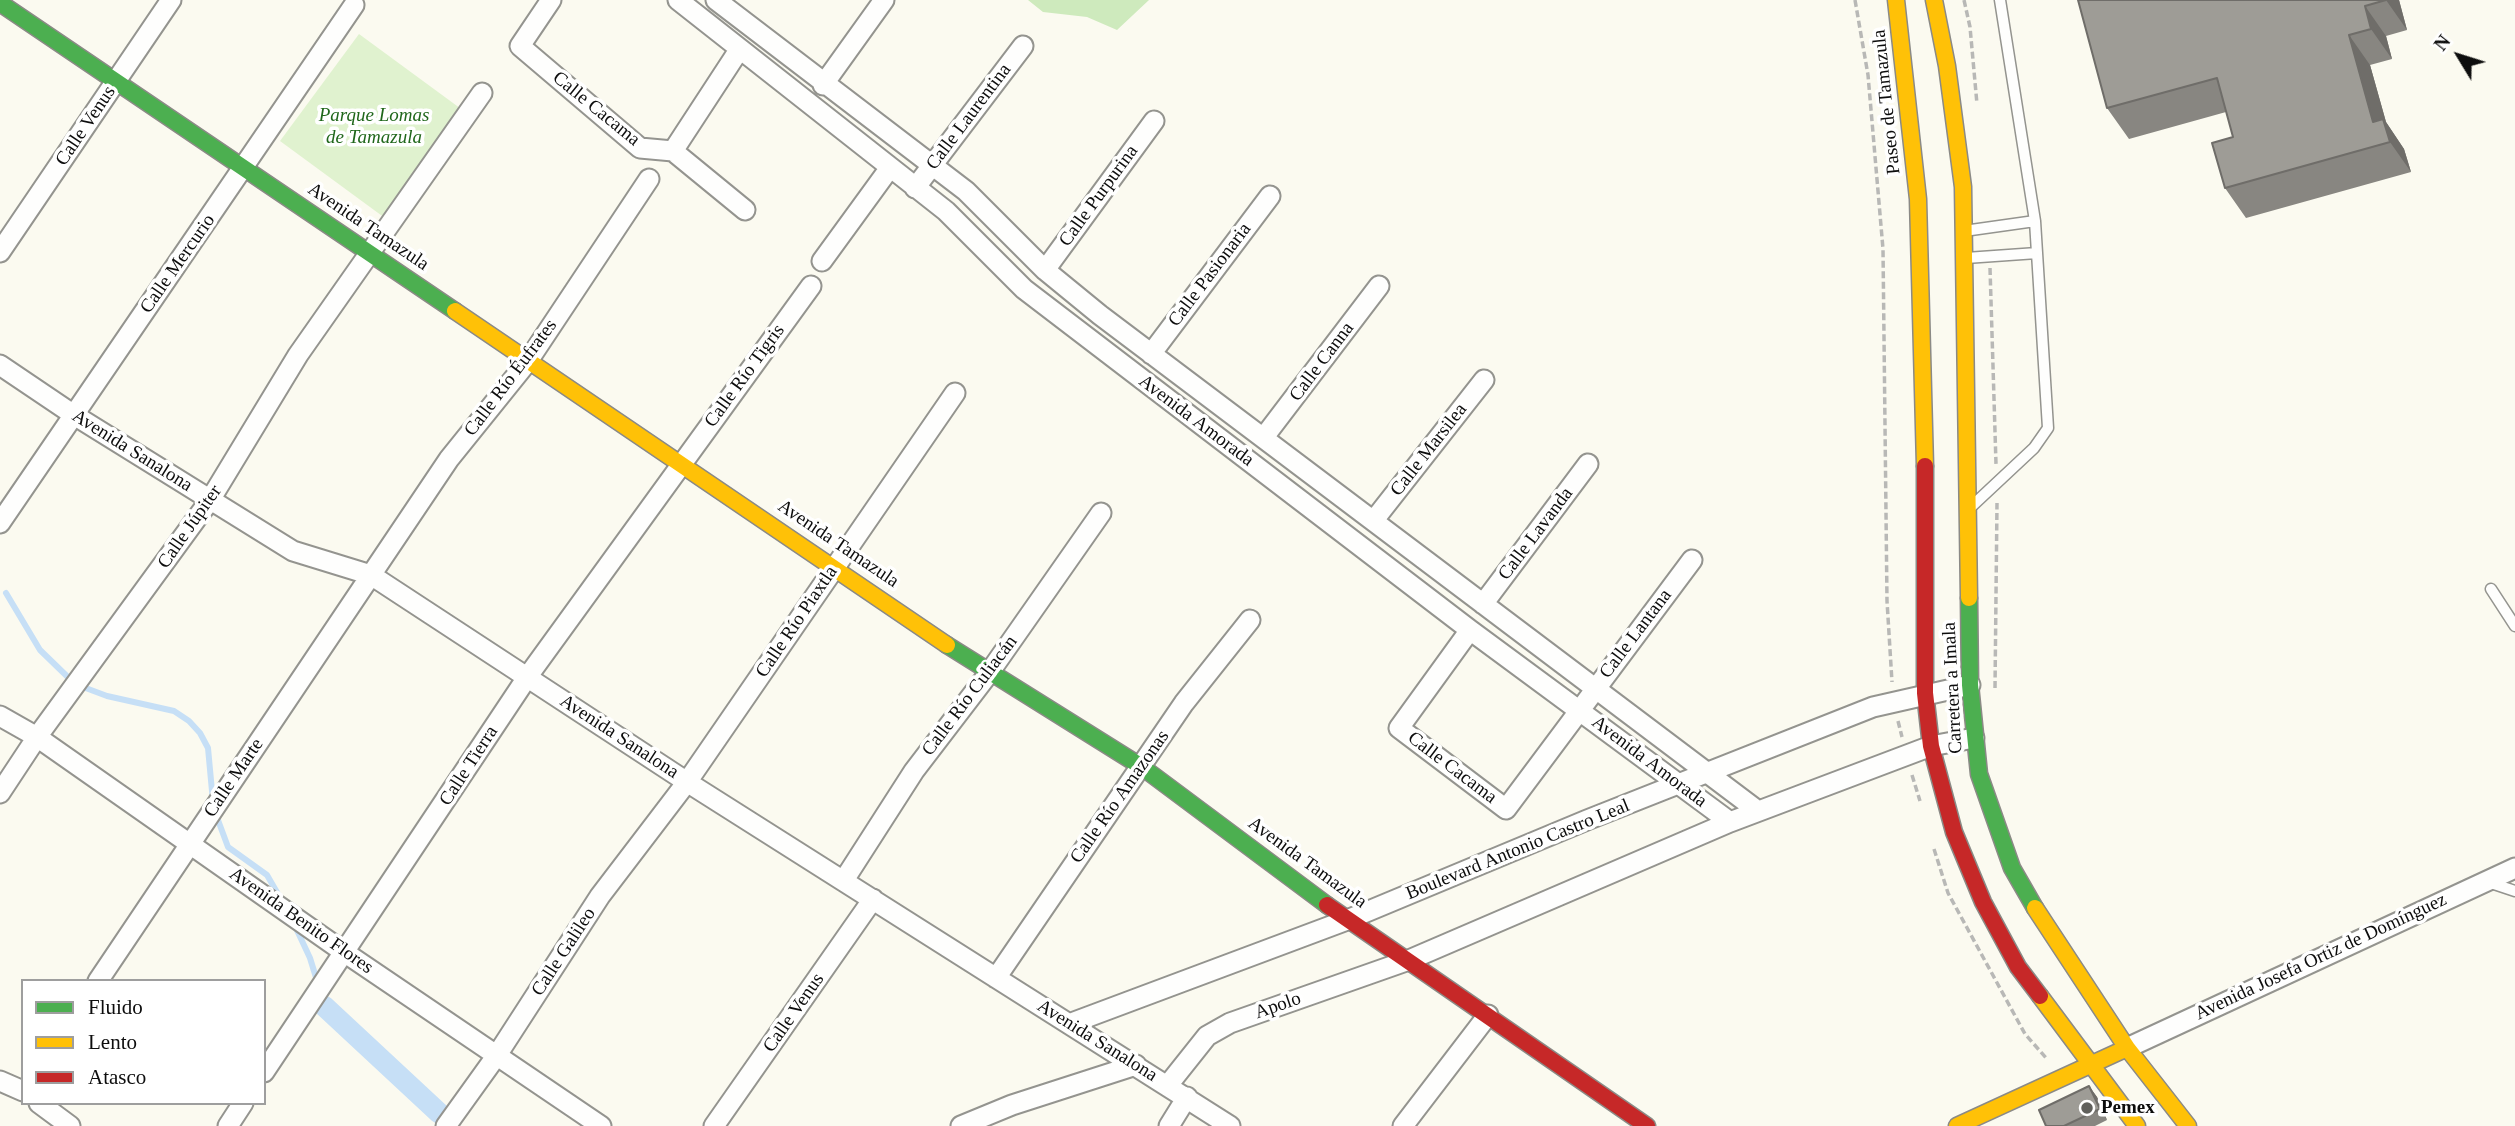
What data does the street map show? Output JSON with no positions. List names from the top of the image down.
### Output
{
  "streets": {
    "main road": ["Paseo de Tamazula", "Avenida Tamazula", "Carretera a Imala"],
    "street": [
      "Calle Cacama",
      "Calle Laurentina",
      "Calle Venus",
      "Calle Purpurina",
      "Calle Mercurio",
      "Calle Pasionaria",
      "Calle Canna",
      "Calle Río Tigris",
      "Calle Río Éufrates",
      "Avenida Amorada",
      "Calle Marsilea",
      "Avenida Sanalona",
      "Calle Júpiter",
      "Calle Lavanda",
      "Calle Río Piaxtla",
      "Calle Lantana",
      "Calle Río Culiacán",
      "Calle Tierra",
      "Calle Marte",
      "Calle Río Amazonas",
      "Boulevard Antonio Castro Leal",
      "Avenida Benito Flores",
      "Calle Galileo",
      "Avenida Josefa Ortiz de Domínguez",
      "Apolo"
    ]
  },
  "crossings": [
    ["Paseo de Tamazula", "Carretera a Imala"],
    ["Calle Cacama", "Avenida Amorada"],
    ["Calle Cacama", "Calle Lantana"],
    ["Calle Laurentina", "Avenida Amorada"],
    ["Calle Venus", "Avenida Tamazula"],
    ["Calle Venus", "Avenida Sanalona"],
    ["Calle Purpurina", "Avenida Amorada"],
    ["Avenida Tamazula", "Calle Mercurio"],
    ["Avenida Tamazula", "Calle Río Tigris"],
    ["Avenida Tamazula", "Calle Río Éufrates"],
    ["Avenida Tamazula", "Calle Júpiter"],
    ["Avenida Tamazula", "Calle Río Piaxtla"],
    ["Avenida Tamazula", "Calle Río Culiacán"],
    ["Avenida Tamazula", "Calle Tierra"],
    ["Avenida Tamazula", "Calle Río Amazonas"],
    ["Avenida Tamazula", "Boulevard Antonio Castro Leal"],
    ["Avenida Tamazula", "Apolo"],
    ["Calle Mercurio", "Avenida Sanalona"],
    ["Calle Pasionaria", "Avenida Amorada"],
    ["Calle Canna", "Avenida Amorada"],
    ["Calle Río Tigris", "Calle Tierra"],
    ["Calle Río Éufrates", "Avenida Sanalona"],
    ["Calle Río Éufrates", "Calle Marte"],
    ["Avenida Amorada", "Calle Marsilea"],
    ["Avenida Amorada", "Calle Lavanda"],
    ["Avenida Amorada", "Calle Lantana"],
    ["Avenida Amorada", "Boulevard Antonio Castro Leal"],
    ["Avenida Sanalona", "Calle Júpiter"],
    ["Avenida Sanalona", "Calle Río Piaxtla"],
    ["Avenida Sanalona", "Calle Río Culiacán"],
    ["Avenida Sanalona", "Calle Tierra"],
    ["Avenida Sanalona", "Calle Marte"],
    ["Avenida Sanalona", "Calle Río Amazonas"],
    ["Avenida Sanalona", "Boulevard Antonio Castro Leal"],
    ["Avenida Sanalona", "Calle Galileo"],
    ["Avenida Sanalona", "Apolo"],
    ["Calle Júpiter", "Avenida Benito Flores"],
    ["Calle Río Piaxtla", "Calle Galileo"],
    ["Carretera a Imala", "Boulevard Antonio Castro Leal"],
    ["Carretera a Imala", "Avenida Josefa Ortiz de Domínguez"],
    ["Calle Tierra", "Avenida Benito Flores"],
    ["Calle Marte", "Avenida Benito Flores"],
    ["Avenida Benito Flores", "Calle Galileo"]
  ],
  "parks": ["Parque Lomas de Tamazula"],
  "places": ["Pemex"],
  "legend": ["Fluido", "Lento", "Atasco"],
  "north": "top left"
}
